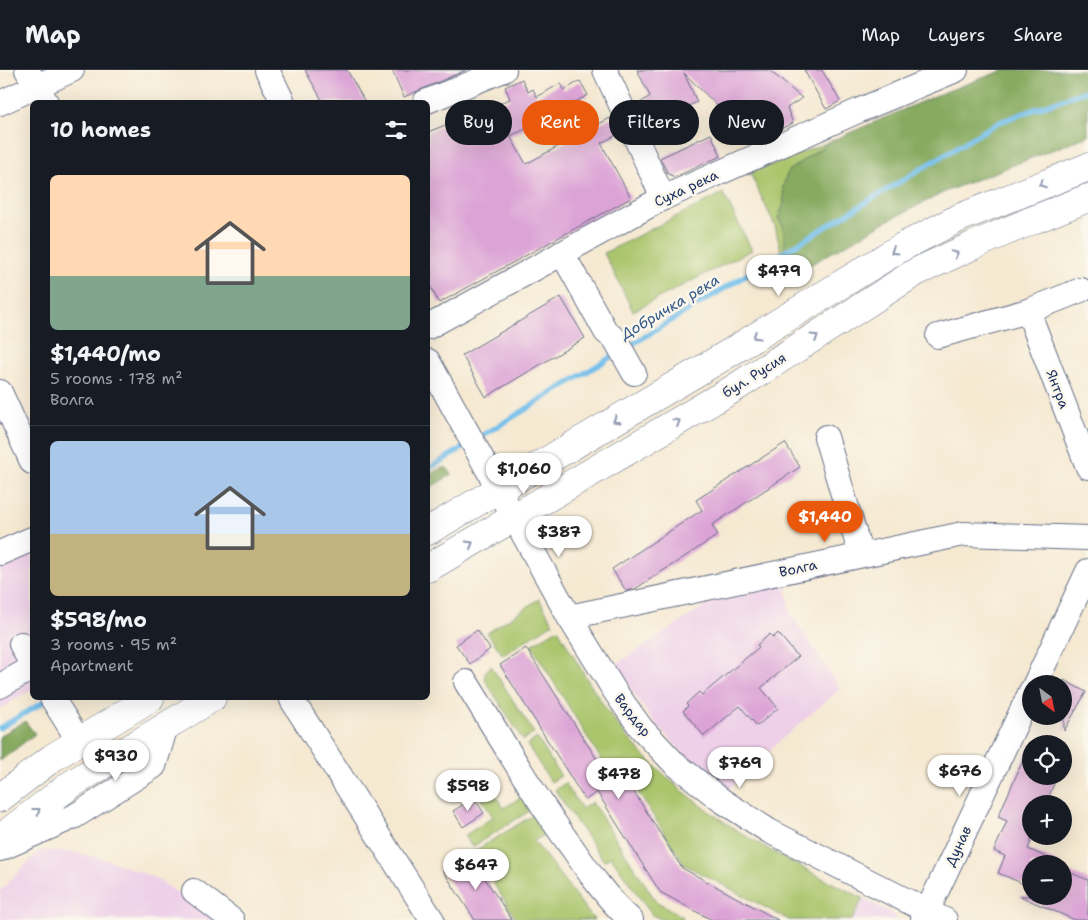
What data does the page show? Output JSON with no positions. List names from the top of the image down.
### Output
{
  "streets": {
    "main road": ["бул. Русия"],
    "street": [
      "Суха река",
      "Янтра",
      "Волга",
      "Вардар",
      "Дунав"
    ]
  },
  "crossings": [
    ["бул. Русия", "Вардар"],
    ["Волга", "Вардар"],
    ["Вардар", "Дунав"]
  ],
  "water": ["Добричка река"],
  "north": "bottom right",
  "page": {
    "header": "Map",
    "nav": ["Map", "Layers", "Share"],
    "chip": [
      "Buy",
      "Rent",
      "Filters",
      "New"
    ],
    "heading": "10 homes",
    "list": [
      {
        "name": "$1,440/mo",
        "note": "5 rooms · 178 m² · Волга"
      },
      {
        "name": "$598/mo",
        "note": "3 rooms · 95 m² · Apartment"
      }
    ],
    "price": [
      "$479",
      "$1,060",
      "$1,440",
      "$387",
      "$930",
      "$769",
      "$676",
      "$478",
      "$598",
      "$647"
    ],
    "map_buttons": ["+", "−"]
  }
}
